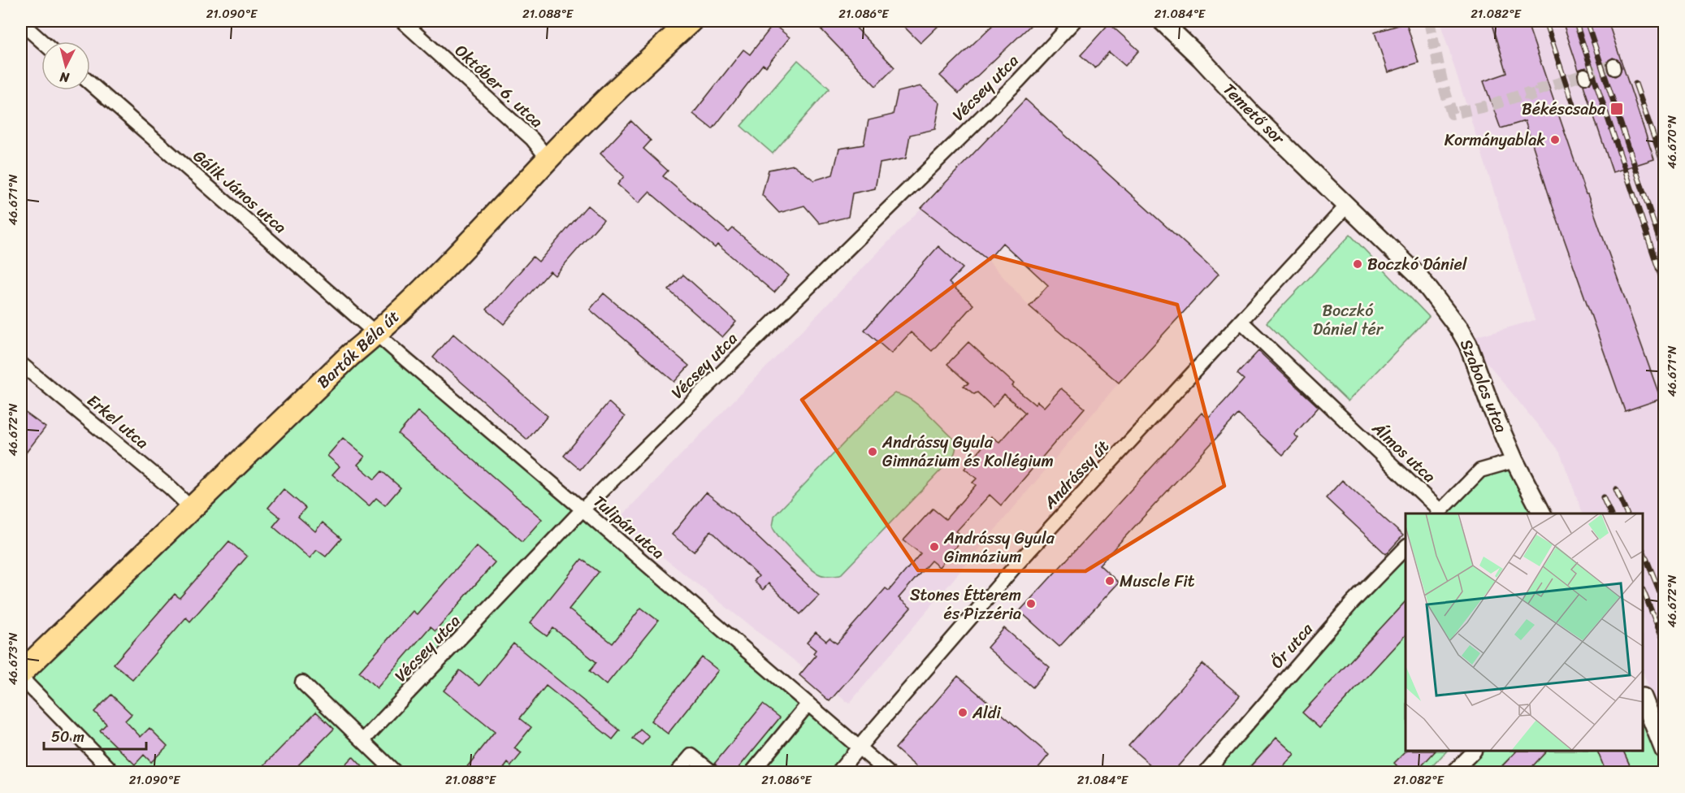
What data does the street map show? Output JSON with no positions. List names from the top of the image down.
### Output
{
  "streets": {
    "main road": ["Bartók Béla út"],
    "street": [
      "Október 6. utca",
      "Vécsey utca",
      "Temető sor",
      "Gálik János utca",
      "Szabolcs utca",
      "Erkel utca",
      "Álmos utca",
      "Andrássy út",
      "Tulipán utca",
      "Őr utca"
    ]
  },
  "crossings": [
    ["Október 6. utca", "Bartók Béla út"],
    ["Vécsey utca", "Tulipán utca"],
    ["Temető sor", "Szabolcs utca"],
    ["Temető sor", "Andrássy út"],
    ["Gálik János utca", "Bartók Béla út"],
    ["Gálik János utca", "Tulipán utca"],
    ["Bartók Béla út", "Erkel utca"],
    ["Bartók Béla út", "Tulipán utca"],
    ["Szabolcs utca", "Andrássy út"],
    ["Álmos utca", "Andrássy út"],
    ["Andrássy út", "Tulipán utca"]
  ],
  "parks": ["Boczkó Dániel tér"],
  "places": {
    "transit": ["Békéscsaba"],
    "other": [
      "Kormányablak",
      "Boczkó Dániel",
      "Andrássy Gyula Gimnázium és Kollégium",
      "Andrássy Gyula Gimnázium",
      "Muscle Fit",
      "Stones Étterem és Pizzéria",
      "Aldi"
    ]
  },
  "scale_bar": "50 m",
  "north": "bottom",
  "coordinates": [
    "21.090°E",
    "21.088°E",
    "21.086°E",
    "21.084°E",
    "21.082°E",
    "46.670°N",
    "46.671°N",
    "46.672°N",
    "46.673°N"
  ]
}
